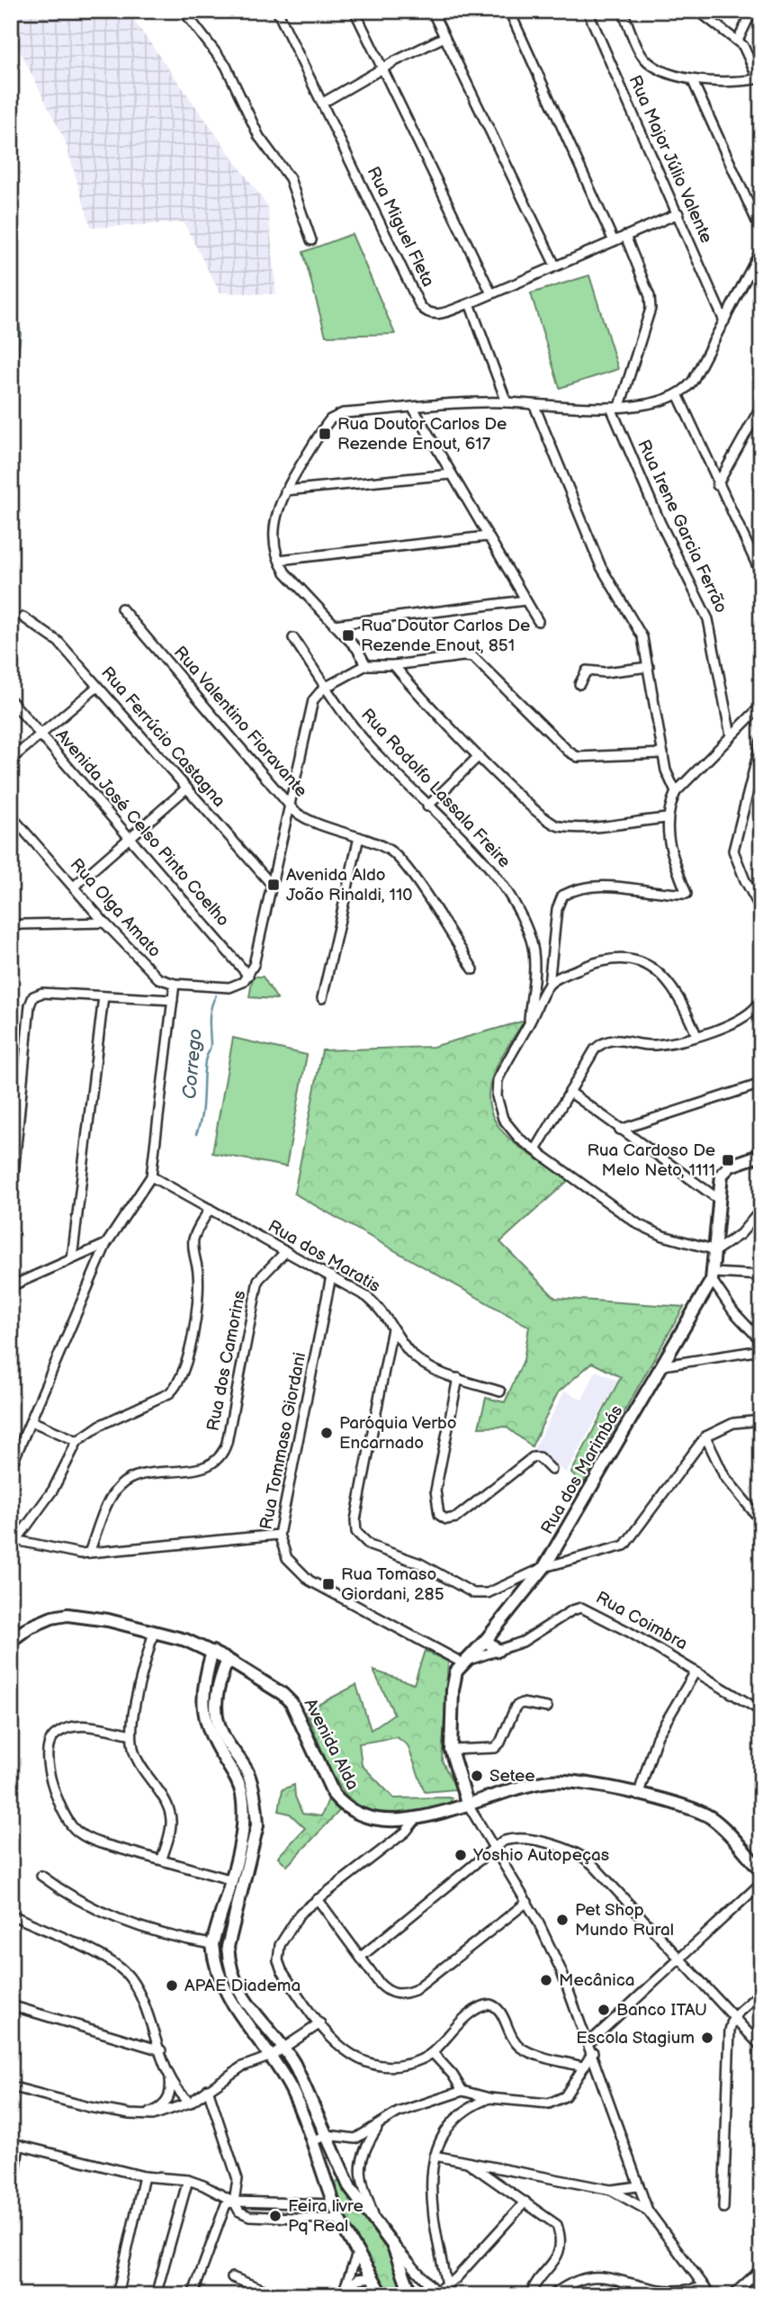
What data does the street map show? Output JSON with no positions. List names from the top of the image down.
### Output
{
  "streets": {
    "main road": ["Rua dos Marimbás", "Avenida Alda"],
    "street": [
      "Rua Major Júlio Valente",
      "Rua Miguel Fleta",
      "Rua Irene Garcia Ferrão",
      "Rua Valentino Fioravante",
      "Rua Ferrúcio Castagna",
      "Rua Rodolfo Lassala Freire",
      "Avenida José Celso Pinto Coelho",
      "Rua Olga Amato",
      "Rua dos Maratis",
      "Rua dos Camorins",
      "Rua Tommaso Giordani",
      "Rua Coimbra"
    ]
  },
  "crossings": [
    ["Rua Major Júlio Valente", "Rua Miguel Fleta"],
    ["Avenida José Celso Pinto Coelho", "Rua Olga Amato"],
    ["Rua dos Maratis", "Rua dos Camorins"],
    ["Rua dos Maratis", "Rua Tommaso Giordani"],
    ["Rua Tommaso Giordani", "Rua dos Marimbás"],
    ["Rua Tommaso Giordani", "Rua Coimbra"],
    ["Rua dos Marimbás", "Rua Coimbra"]
  ],
  "water": ["Corrego"],
  "places": {
    "transit": [
      "Rua Doutor Carlos De Rezende Enout, 617",
      "Rua Doutor Carlos De Rezende Enout, 851",
      "Avenida Aldo João Rinaldi, 110",
      "Rua Cardoso De Melo Neto, 1111",
      "Rua Tomaso Giordani, 285"
    ],
    "other": [
      "Paróquia Verbo Encarnado",
      "Setee",
      "Yoshio Autopeças",
      "Pet Shop Mundo Rural",
      "Mecânica",
      "APAE Diadema",
      "Banco ITAU",
      "Escola Stagium",
      "Feira livre Pq Real"
    ]
  }
}
